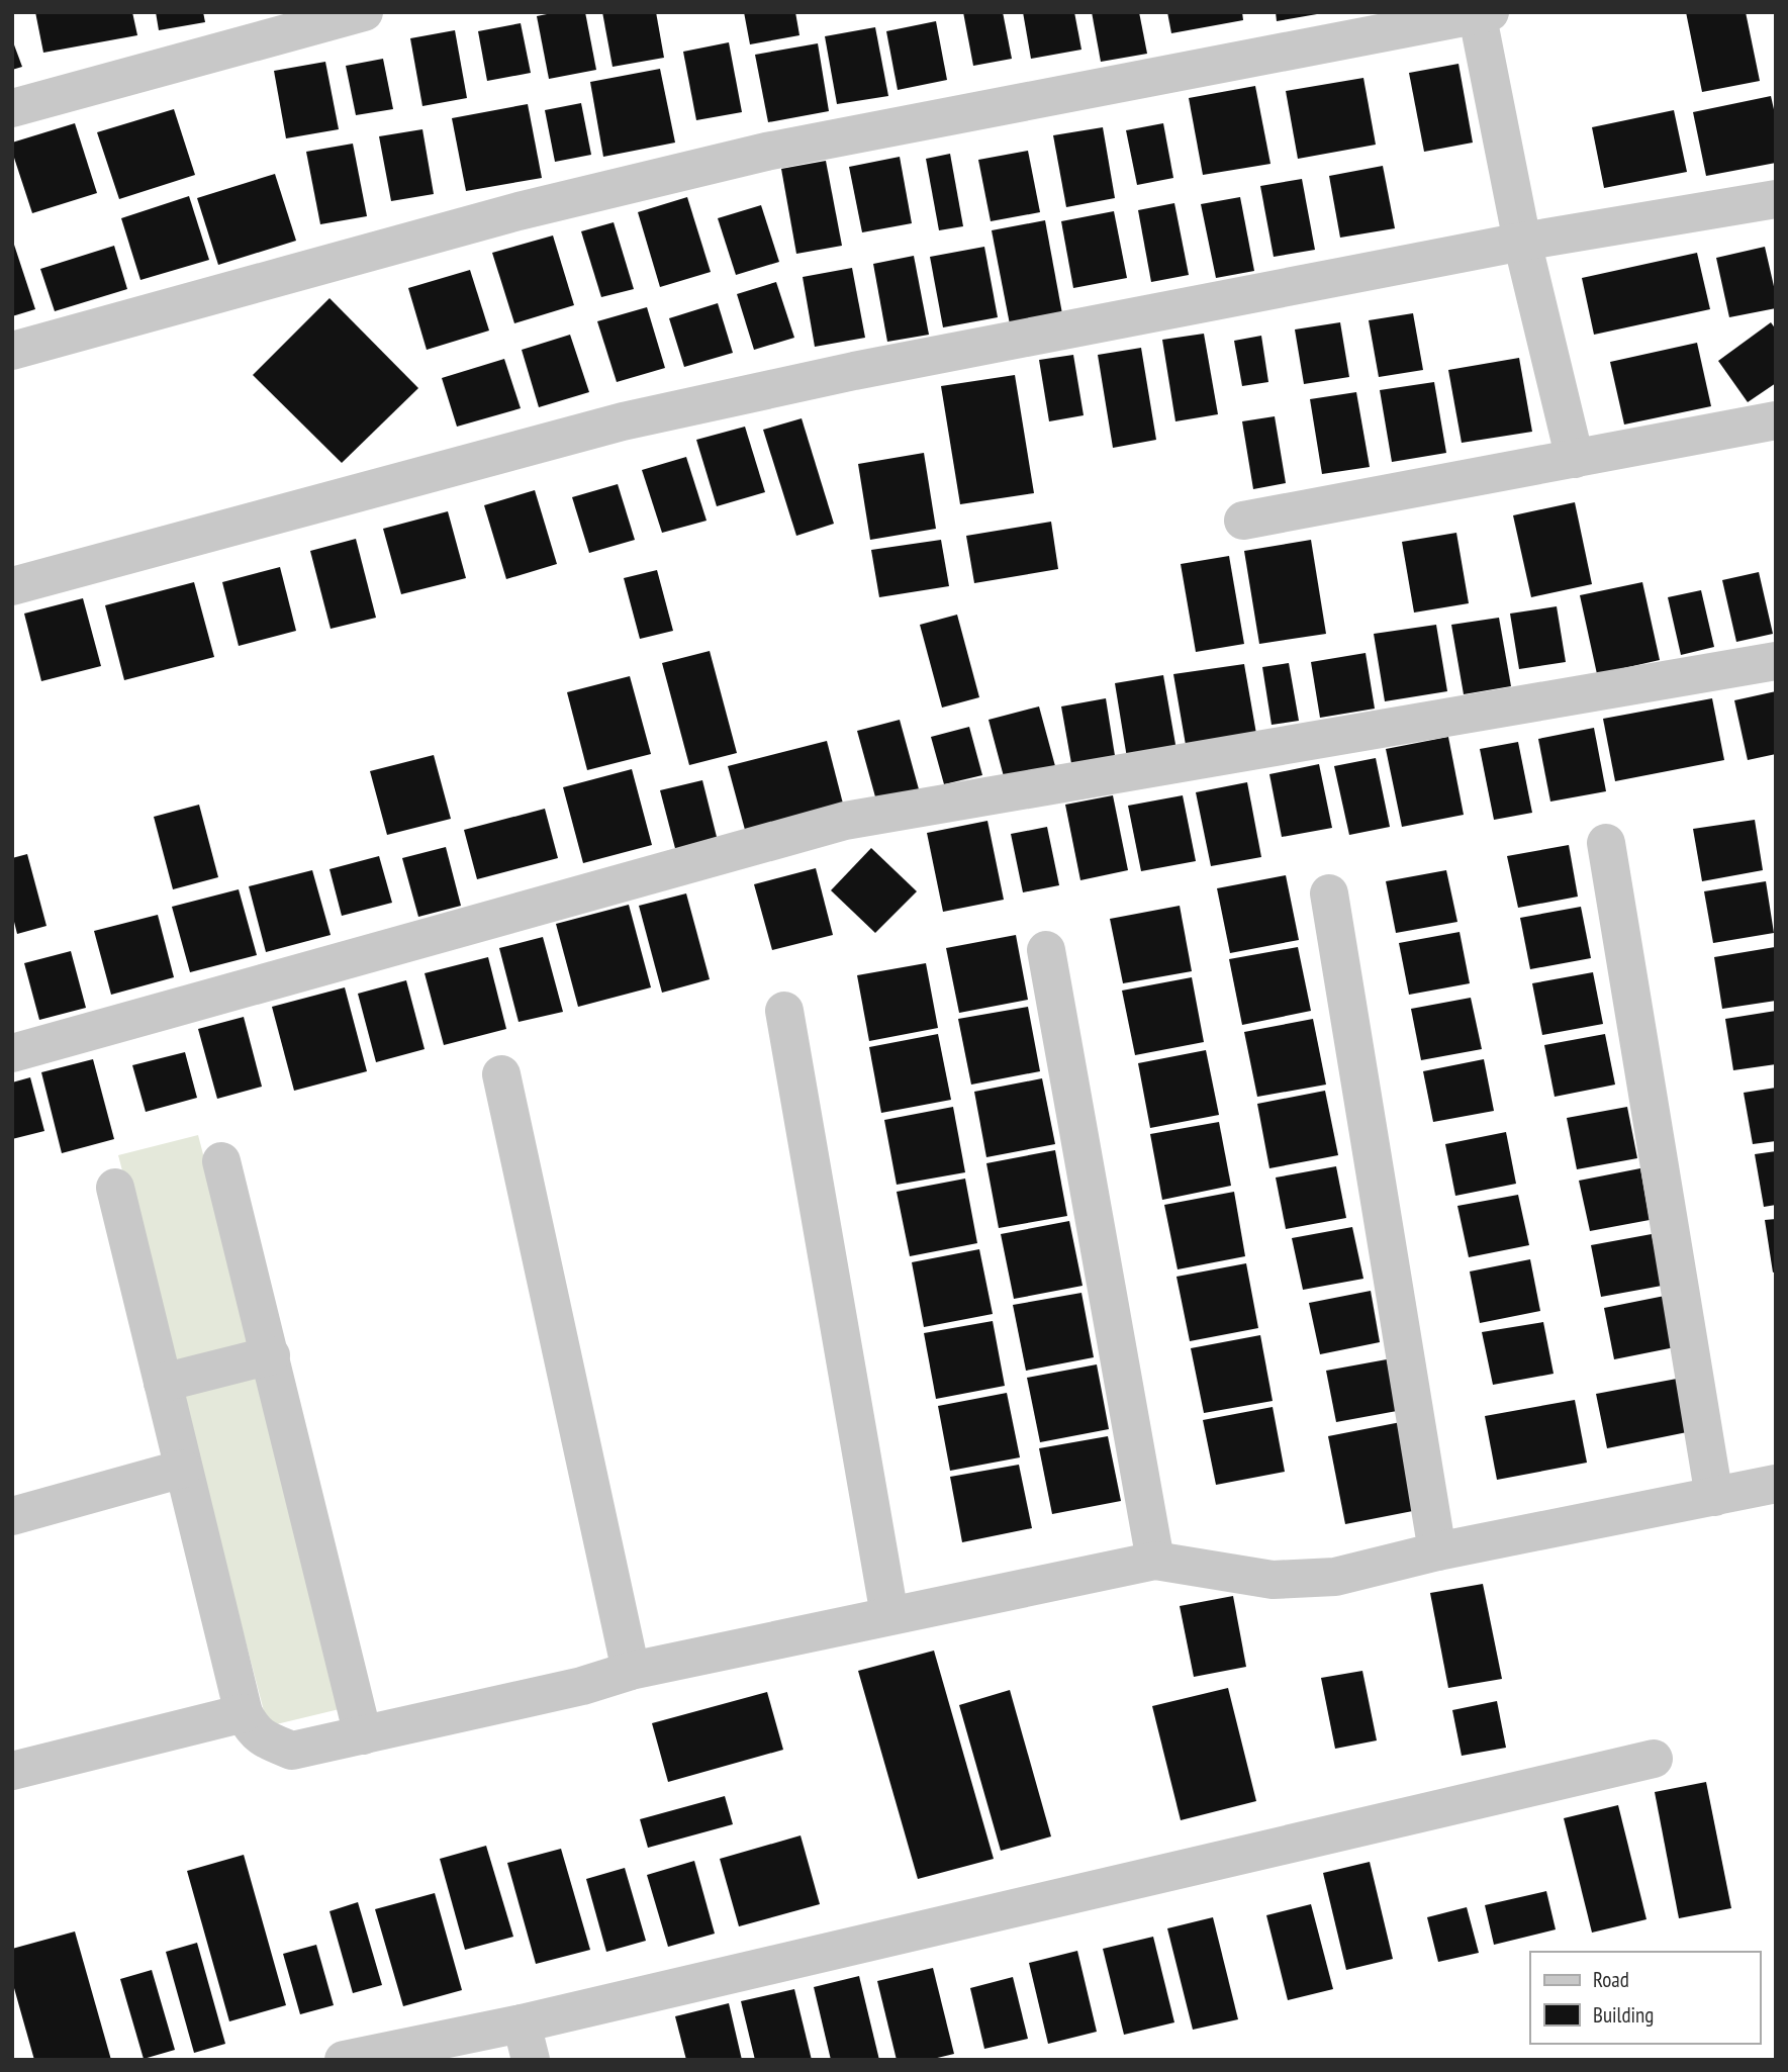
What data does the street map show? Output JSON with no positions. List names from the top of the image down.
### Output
{
  "legend": ["Road", "Building"]
}
